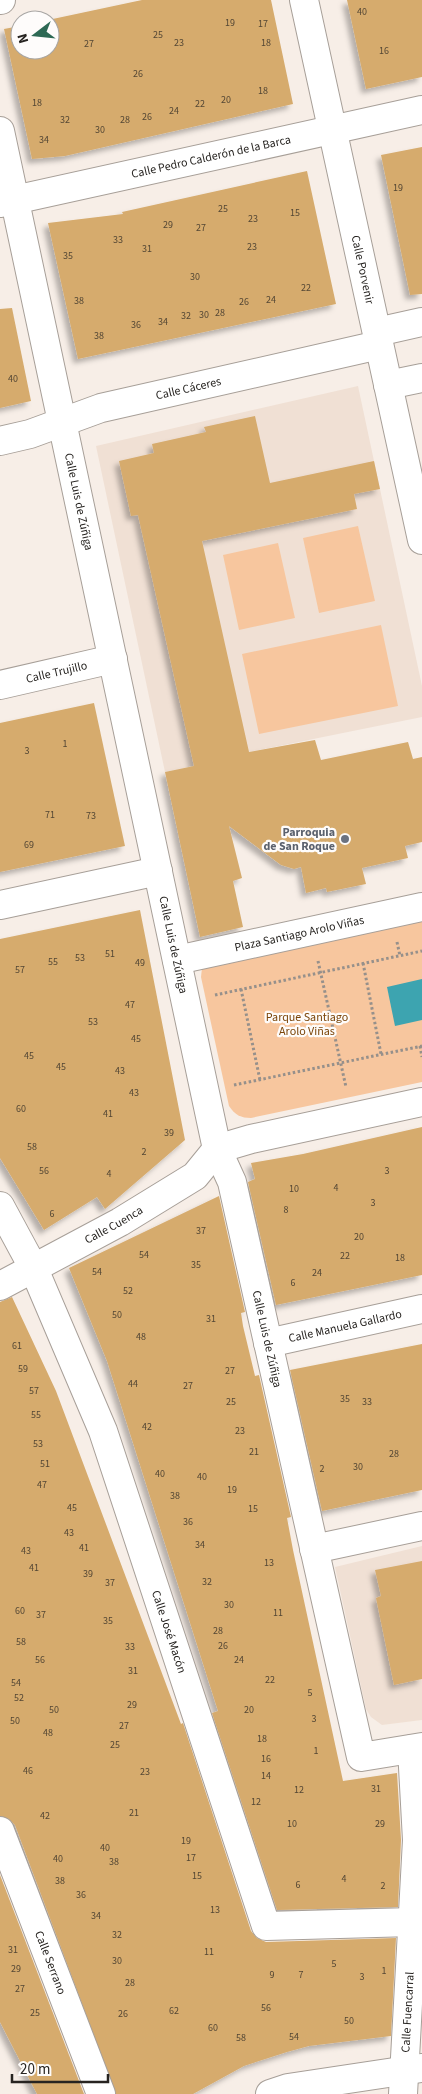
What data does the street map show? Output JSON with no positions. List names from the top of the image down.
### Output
{
  "streets": {
    "street": [
      "Calle Pedro Calderón de la Barca",
      "Calle Porvenir",
      "Calle Cáceres",
      "Calle Luis de Zúñiga",
      "Calle Trujillo",
      "Plaza Santiago Arolo Viñas",
      "Calle Cuenca",
      "Calle Manuela Gallardo",
      "Calle José Macón",
      "Calle Serrano",
      "Calle Fuencarral"
    ]
  },
  "crossings": [
    ["Calle Pedro Calderón de la Barca", "Calle Porvenir"],
    ["Calle Pedro Calderón de la Barca", "Calle Luis de Zúñiga"],
    ["Calle Porvenir", "Calle Cáceres"],
    ["Calle Cáceres", "Calle Luis de Zúñiga"],
    ["Calle Luis de Zúñiga", "Calle Trujillo"],
    ["Calle Luis de Zúñiga", "Plaza Santiago Arolo Viñas"],
    ["Calle Luis de Zúñiga", "Calle Cuenca"],
    ["Calle Luis de Zúñiga", "Calle Manuela Gallardo"],
    ["Calle Luis de Zúñiga", "Calle Fuencarral"],
    ["Calle Cuenca", "Calle José Macón"],
    ["Calle José Macón", "Calle Fuencarral"]
  ],
  "parks": ["Parque Santiago Arolo Viñas"],
  "places": ["Parroquia de San Roque"],
  "house_numbers": [
    "40",
    "19",
    "17",
    "25",
    "23",
    "18",
    "27",
    "16",
    "26",
    "18",
    "20",
    "18",
    "22",
    "24",
    "26",
    "32",
    "28",
    "30",
    "34",
    "19",
    "25",
    "15",
    "23",
    "29",
    "27",
    "33",
    "23",
    "31",
    "35",
    "30",
    "22",
    "24",
    "38",
    "26",
    "28",
    "30",
    "32",
    "34",
    "36",
    "38",
    "40",
    "1",
    "3",
    "71",
    "73",
    "69",
    "51",
    "53",
    "55",
    "49",
    "57",
    "47",
    "53",
    "45",
    "45",
    "45",
    "43",
    "43",
    "60",
    "41",
    "39",
    "58",
    "2",
    "56",
    "3",
    "4",
    "4",
    "10",
    "3",
    "8",
    "6",
    "37",
    "20",
    "54",
    "22",
    "18",
    "35",
    "54",
    "24",
    "6",
    "52",
    "50",
    "31",
    "48",
    "61",
    "59",
    "27",
    "44",
    "27",
    "57",
    "35",
    "25",
    "33",
    "55",
    "42",
    "23",
    "53",
    "21",
    "28",
    "51",
    "30",
    "2",
    "40",
    "40",
    "47",
    "19",
    "38",
    "45",
    "15",
    "36",
    "43",
    "34",
    "41",
    "43",
    "13",
    "41",
    "39",
    "32",
    "37",
    "30",
    "60",
    "11",
    "37",
    "35",
    "28",
    "58",
    "26",
    "33",
    "56",
    "24",
    "31",
    "22",
    "54",
    "5",
    "52",
    "29",
    "50",
    "20",
    "3",
    "50",
    "27",
    "48",
    "18",
    "25",
    "1",
    "16",
    "46",
    "23",
    "14",
    "31",
    "12",
    "12",
    "21",
    "42",
    "10",
    "29",
    "19",
    "40",
    "17",
    "40",
    "38",
    "15",
    "4",
    "38",
    "6",
    "2",
    "36",
    "13",
    "34",
    "32",
    "31",
    "11",
    "30",
    "5",
    "29",
    "1",
    "9",
    "7",
    "3",
    "28",
    "27",
    "56",
    "62",
    "25",
    "26",
    "50",
    "60",
    "54",
    "58"
  ],
  "scale_bar": "20 m",
  "north": "left"
}
